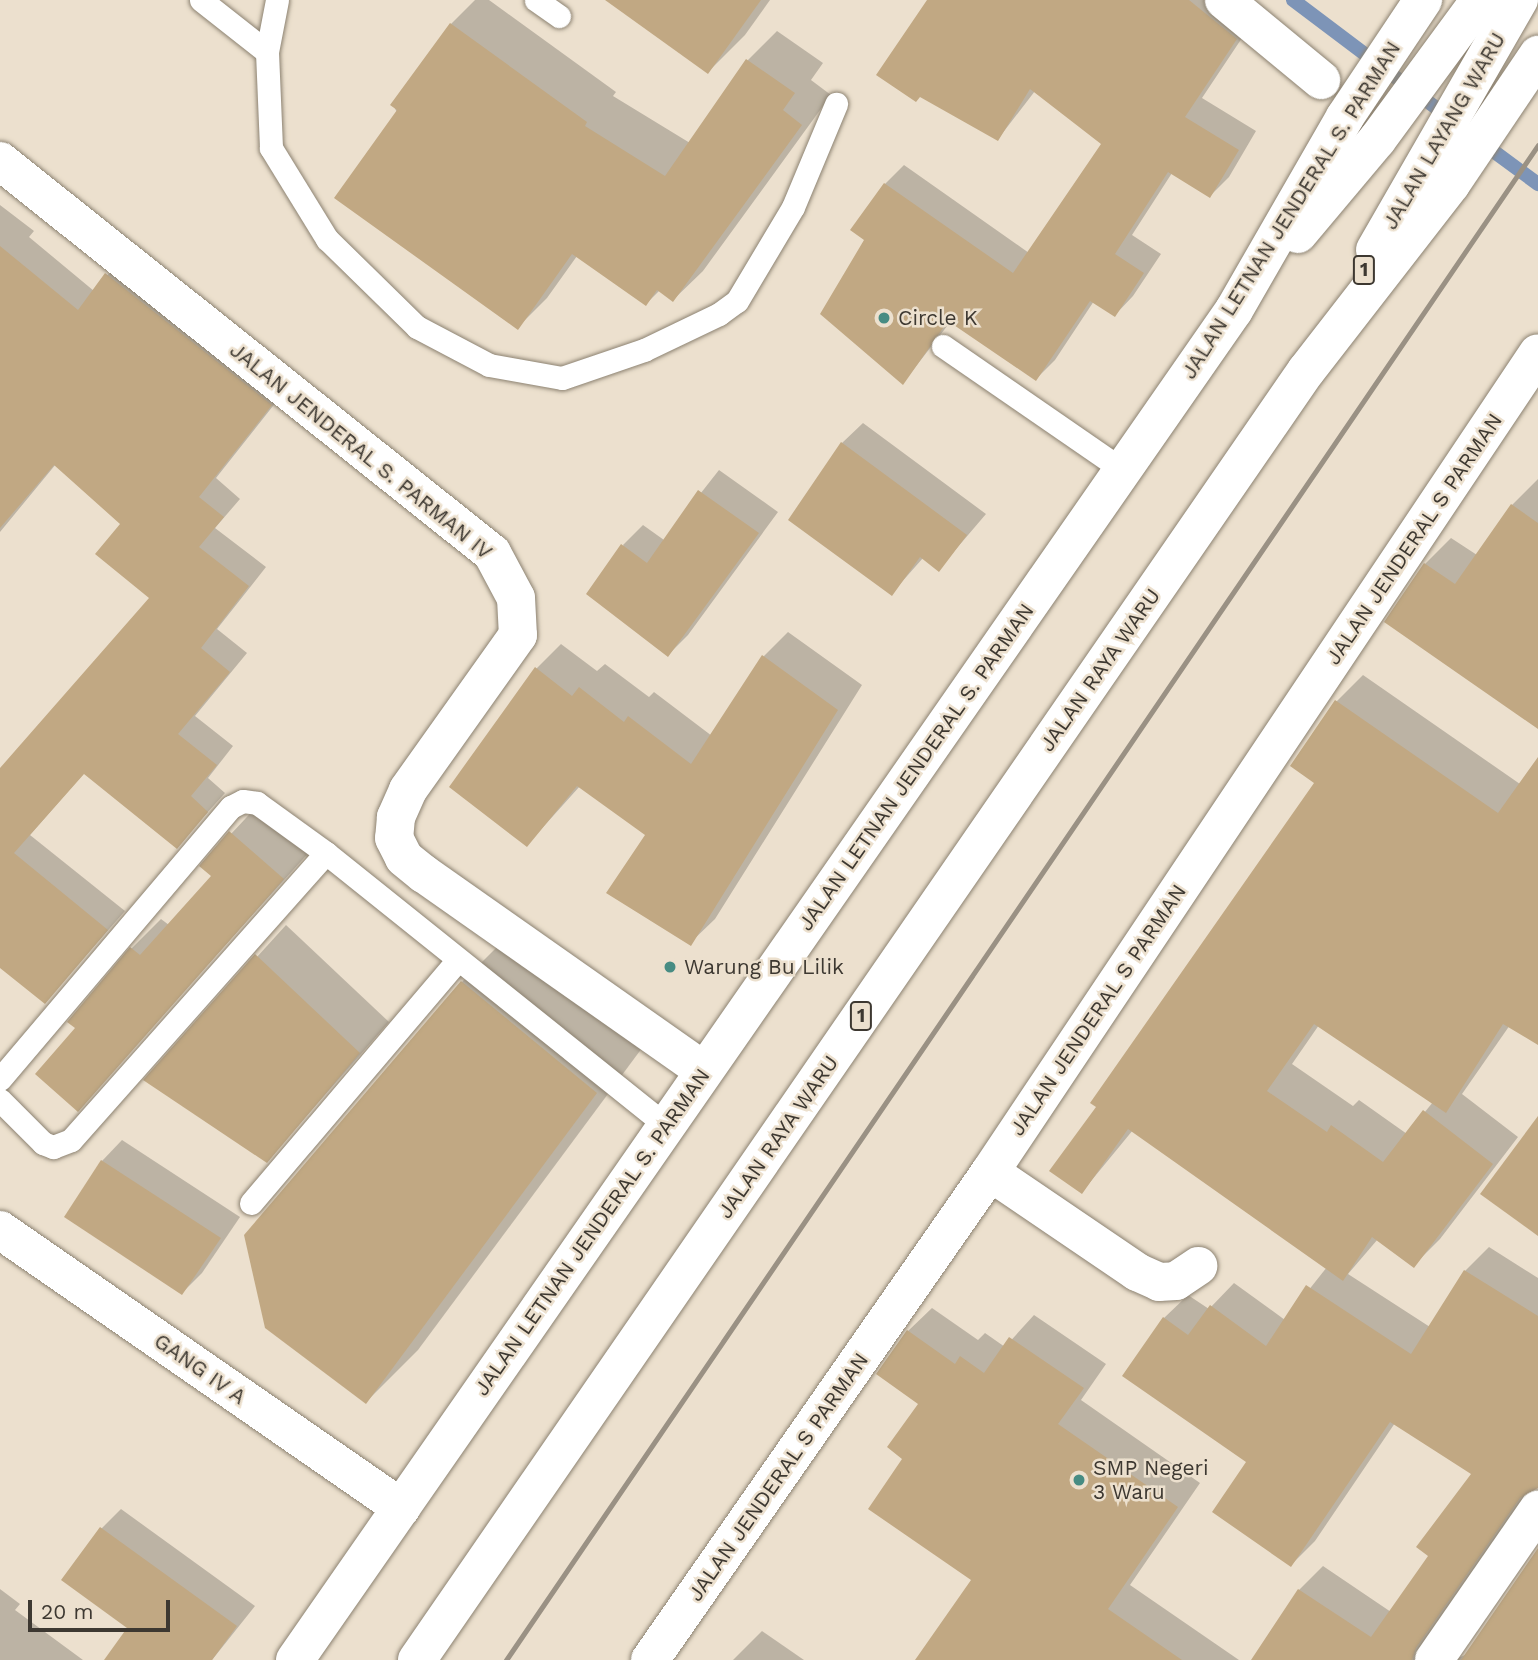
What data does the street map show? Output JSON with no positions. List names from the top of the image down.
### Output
{
  "streets": {
    "main road": [
      "JALAN LAYANG WARU",
      "JALAN LETNAN JENDERAL S. PARMAN",
      "1",
      "JALAN JENDERAL S. PARMAN IV",
      "JALAN JENDERAL S PARMAN",
      "JALAN RAYA WARU",
      "GANG IV A"
    ]
  },
  "crossings": [
    ["JALAN LAYANG WARU", "JALAN LETNAN JENDERAL S. PARMAN"],
    ["JALAN LAYANG WARU", "JALAN RAYA WARU"],
    ["JALAN LETNAN JENDERAL S. PARMAN", "JALAN JENDERAL S. PARMAN IV"],
    ["JALAN LETNAN JENDERAL S. PARMAN", "GANG IV A"]
  ],
  "places": ["Circle K", "Warung Bu Lilik", "SMP Negeri 3 Waru"],
  "scale_bar": "20 m"
}
